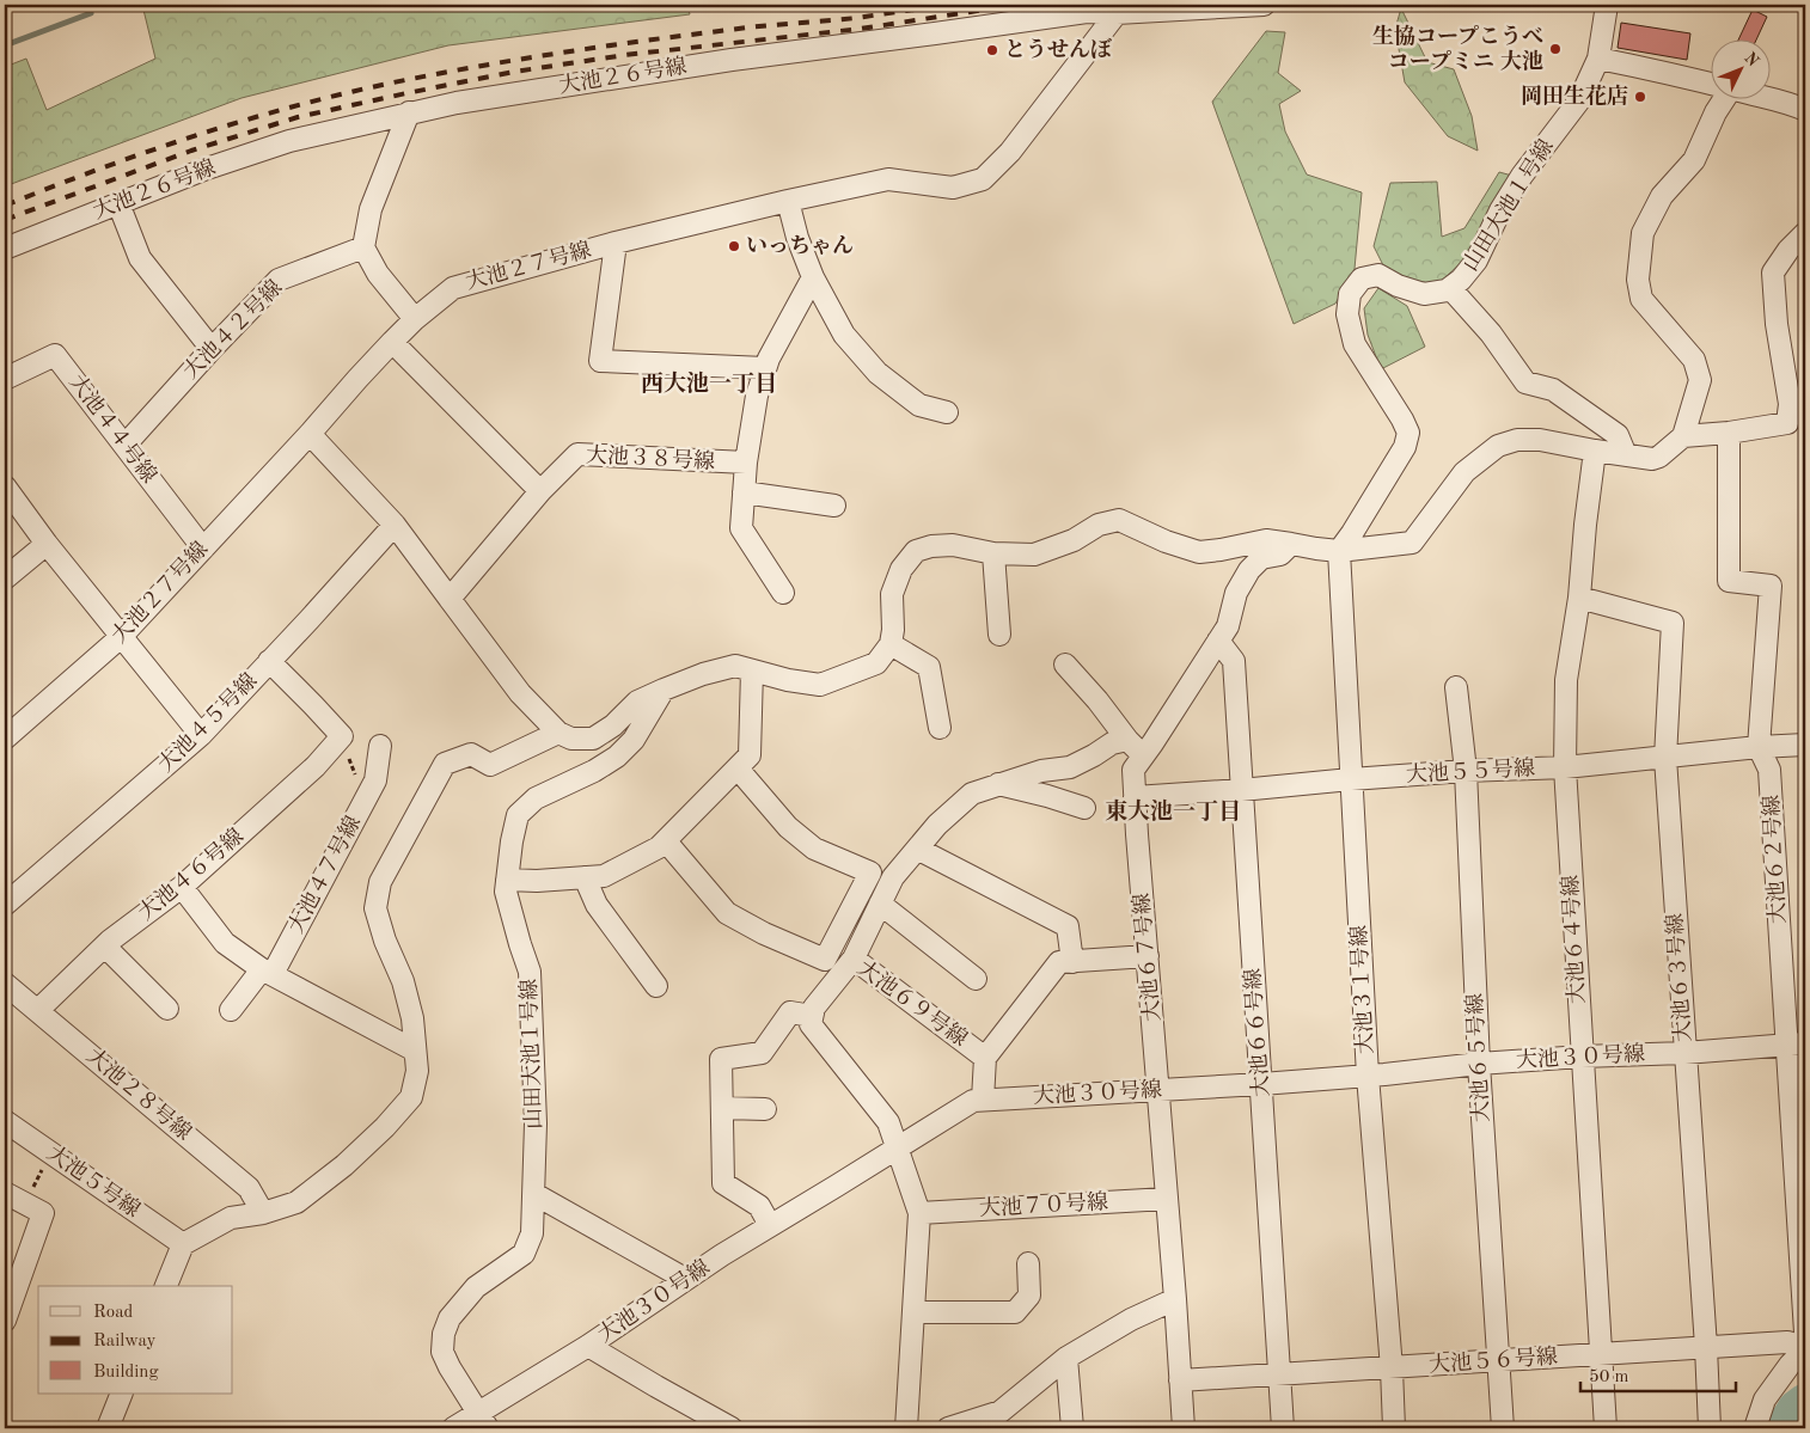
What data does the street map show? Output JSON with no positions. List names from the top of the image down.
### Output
{
  "streets": {
    "street": [
      "大池２６号線",
      "山田大池１号線",
      "大池２７号線",
      "大池４２号線",
      "大池４４号線",
      "大池３８号線",
      "大池４５号線",
      "大池５５号線",
      "大池６２号線",
      "大池４６号線",
      "大池４７号線",
      "大池６４号線",
      "大池６７号線",
      "大池６３号線",
      "大池３１号線",
      "大池６９号線",
      "大池６６号線",
      "大池６５号線",
      "大池３０号線",
      "大池２８号線",
      "大池５号線",
      "大池７０号線",
      "大池５６号線"
    ]
  },
  "crossings": [
    ["大池２６号線", "大池２７号線"],
    ["山田大池１号線", "大池３１号線"],
    ["山田大池１号線", "大池３０号線"],
    ["大池２７号線", "大池４４号線"],
    ["大池４２号線", "大池４４号線"],
    ["大池５５号線", "大池６２号線"],
    ["大池５５号線", "大池６４号線"],
    ["大池５５号線", "大池６７号線"],
    ["大池５５号線", "大池６３号線"],
    ["大池５５号線", "大池３１号線"],
    ["大池５５号線", "大池６６号線"],
    ["大池５５号線", "大池６５号線"],
    ["大池６２号線", "大池３０号線"],
    ["大池４６号線", "大池４７号線"],
    ["大池４６号線", "大池２８号線"],
    ["大池６４号線", "大池６３号線"],
    ["大池６４号線", "大池３０号線"],
    ["大池６４号線", "大池５６号線"],
    ["大池６７号線", "大池６９号線"],
    ["大池６７号線", "大池６６号線"],
    ["大池６７号線", "大池３０号線"],
    ["大池６７号線", "大池７０号線"],
    ["大池６７号線", "大池５６号線"],
    ["大池６３号線", "大池３０号線"],
    ["大池６３号線", "大池５６号線"],
    ["大池３１号線", "大池３０号線"],
    ["大池３１号線", "大池５６号線"],
    ["大池６９号線", "大池３０号線"],
    ["大池６６号線", "大池３０号線"],
    ["大池６６号線", "大池５６号線"],
    ["大池６５号線", "大池３０号線"],
    ["大池６５号線", "大池５６号線"]
  ],
  "districts": ["西大池一丁目", "東大池一丁目"],
  "places": [
    "生協コープこうべ コープミニ 大池",
    "とうせんぼ",
    "岡田生花店",
    "いっちゃん"
  ],
  "legend": ["Road", "Railway", "Building"],
  "scale_bar": "50 m",
  "north": "top right"
}
